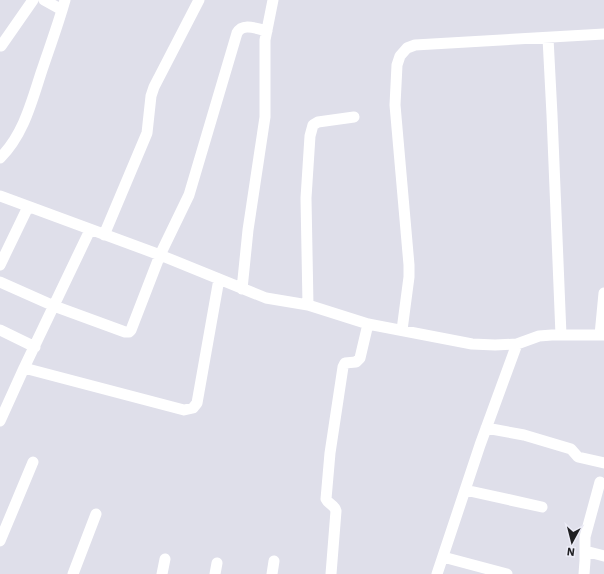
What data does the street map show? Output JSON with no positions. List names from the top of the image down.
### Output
{
  "north": "bottom"
}
